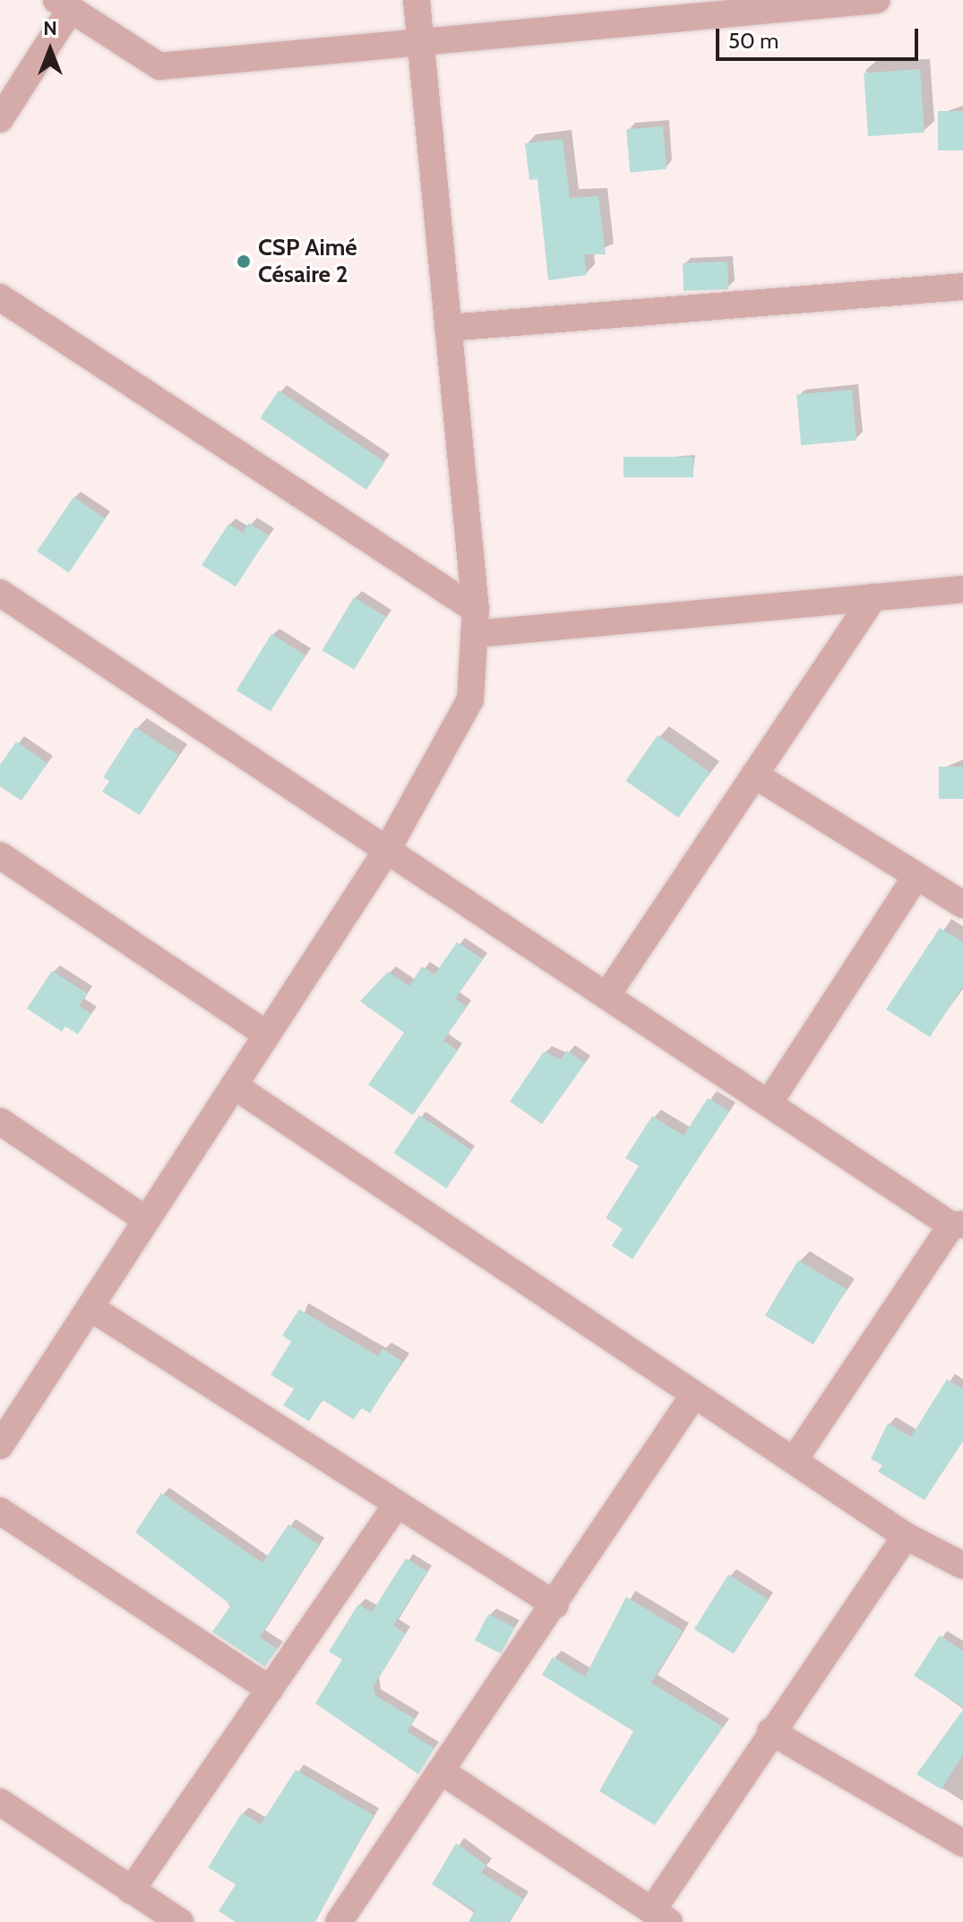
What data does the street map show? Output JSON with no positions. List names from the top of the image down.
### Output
{
  "places": ["CSP Aimé Césaire 2"],
  "scale_bar": "50 m",
  "north": "top"
}
